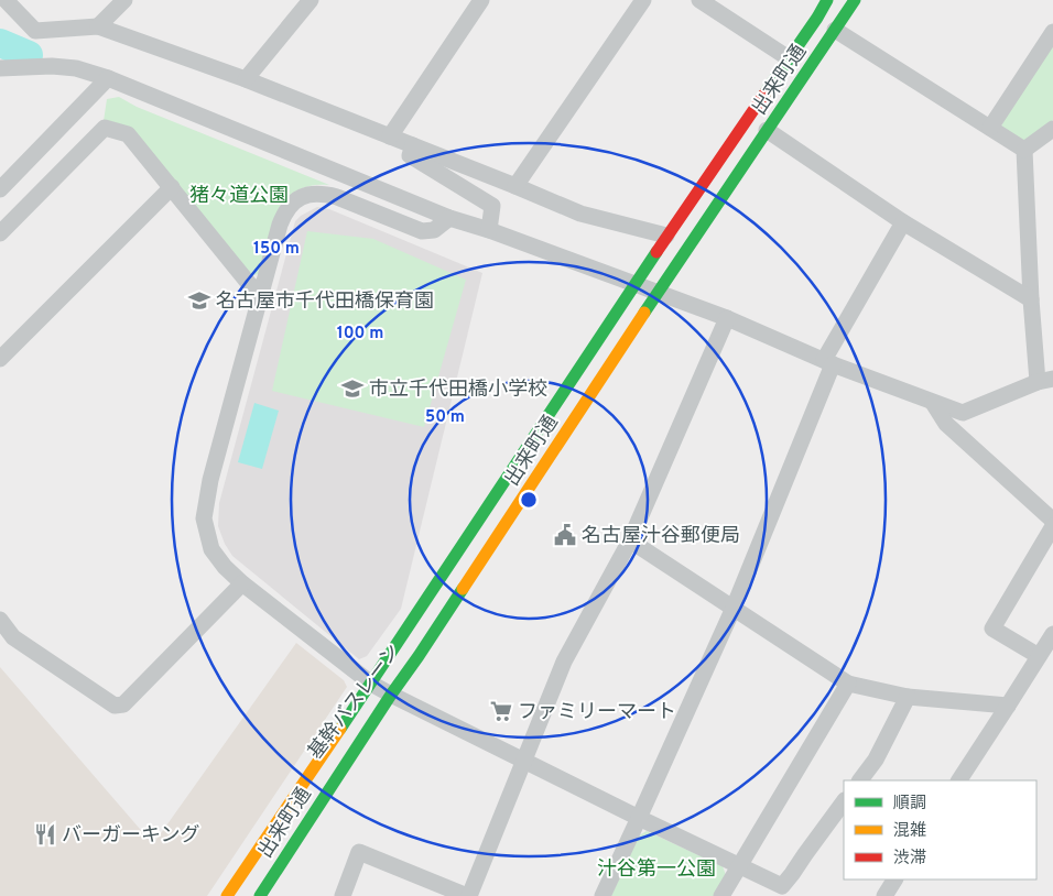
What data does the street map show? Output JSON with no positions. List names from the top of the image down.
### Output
{
  "streets": {
    "main road": ["出来町通"],
    "street": ["基幹バスレーン"]
  },
  "crossings": [
    ["出来町通", "基幹バスレーン"]
  ],
  "parks": ["猪々道公園", "汁谷第一公園"],
  "places": {
    "school or university": ["名古屋市千代田橋保育園", "市立千代田橋小学校"],
    "public building": ["名古屋汁谷郵便局"],
    "supermarket": ["ファミリーマート"],
    "restaurant": ["バーガーキング"]
  },
  "legend": ["順調", "混雑", "渋滞"],
  "rings": ["150 m", "100 m", "50 m"]
}
